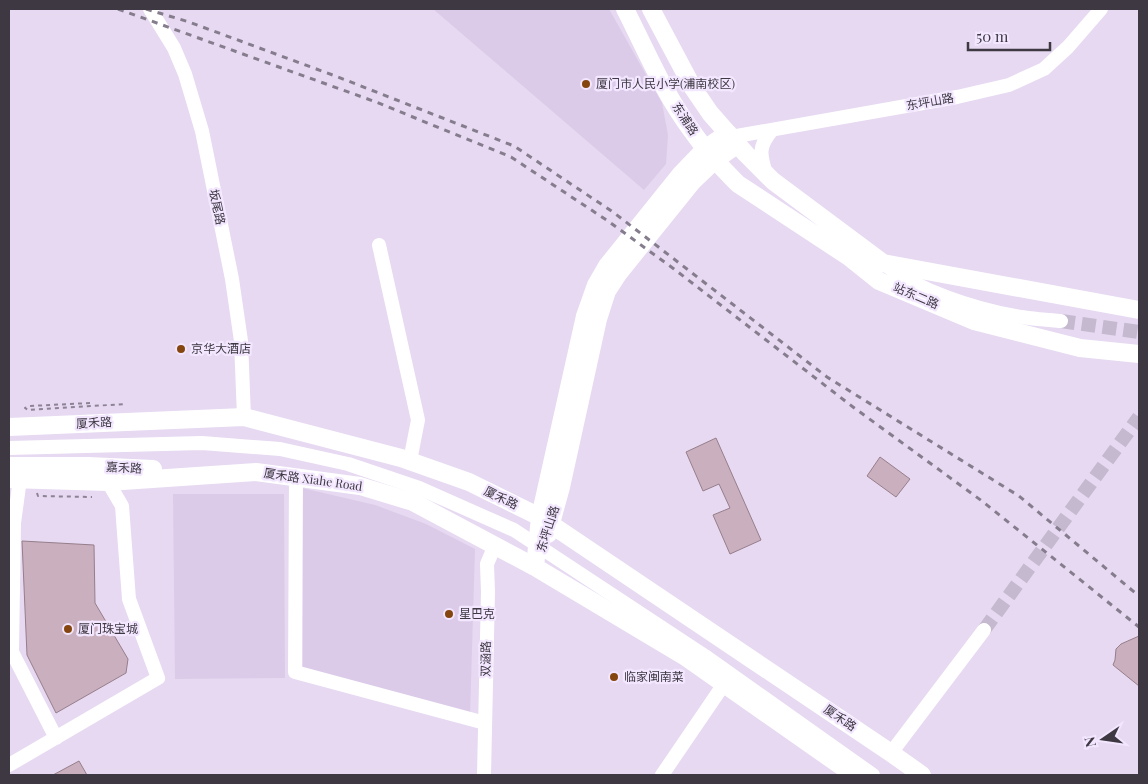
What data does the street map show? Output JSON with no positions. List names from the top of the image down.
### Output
{
  "streets": {
    "main road": [
      "东坪山路",
      "东浦路",
      "站东二路",
      "厦禾路",
      "嘉禾路",
      "厦禾路 Xiahe Road"
    ],
    "street": ["坂尾路", "双涵路"]
  },
  "crossings": [
    ["东坪山路", "东浦路"],
    ["东坪山路", "站东二路"],
    ["东坪山路", "厦禾路"],
    ["东浦路", "站东二路"],
    ["坂尾路", "厦禾路"],
    ["嘉禾路", "厦禾路 Xiahe Road"],
    ["厦禾路 Xiahe Road", "双涵路"]
  ],
  "places": [
    "厦门市人民小学(浦南校区)",
    "京华大酒店",
    "星巴克",
    "厦门珠宝城",
    "临家闽南菜"
  ],
  "scale_bar": "50 m",
  "north": "left"
}
